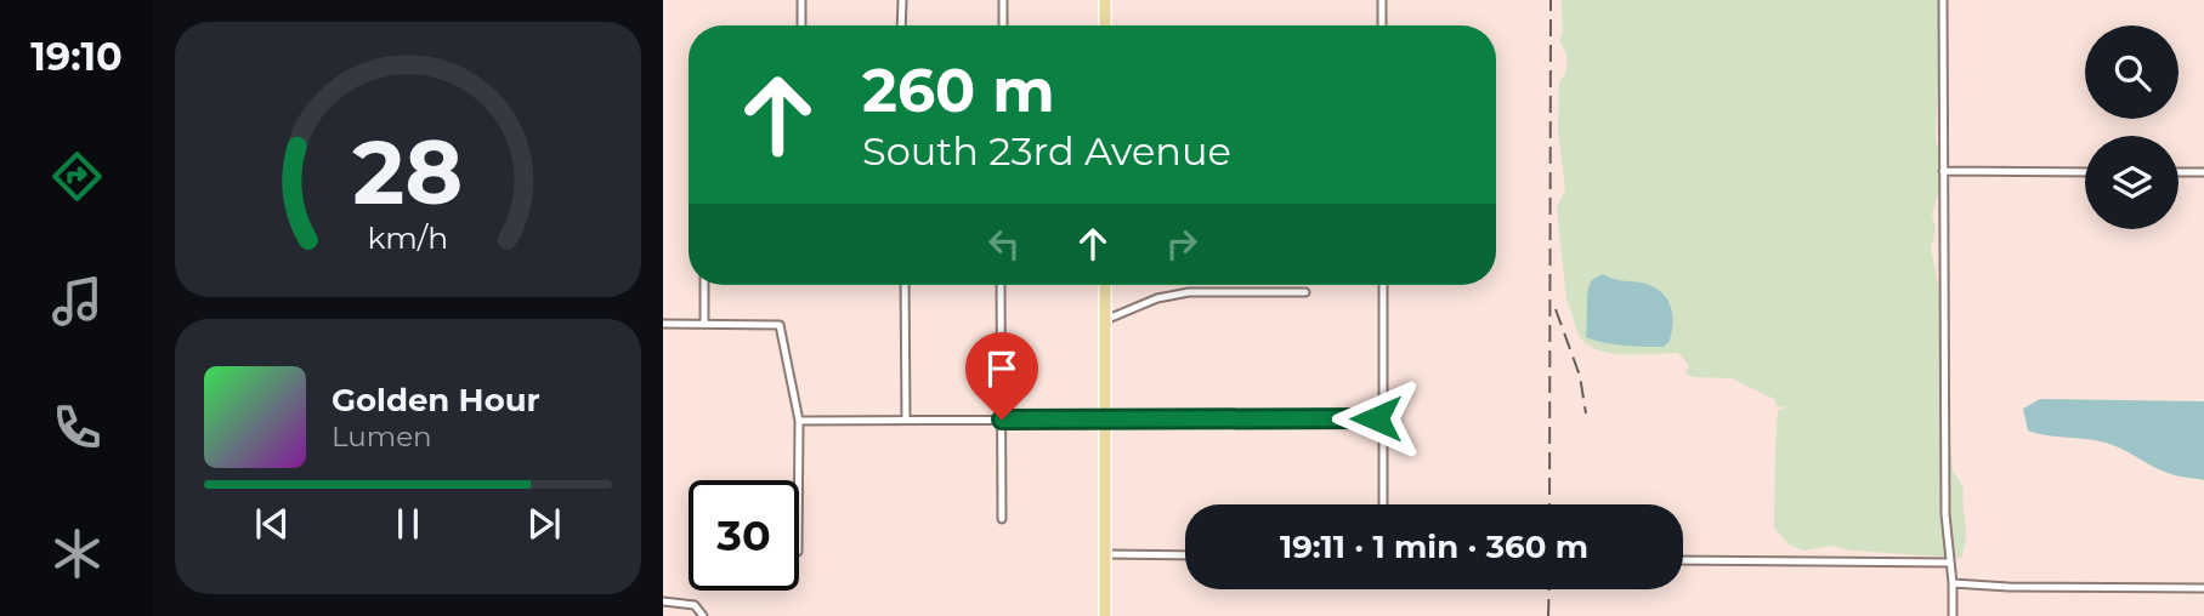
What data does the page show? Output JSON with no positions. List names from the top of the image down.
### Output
{
  "page": {
    "tabs": "19:10",
    "turn": ["260 m", "South 23rd Avenue"],
    "song": ["Golden Hour", "Lumen"],
    "limit": "30",
    "trip": "19:11 · 1 min · 360 m",
    "gauge": ["28", "km/h"]
  }
}
